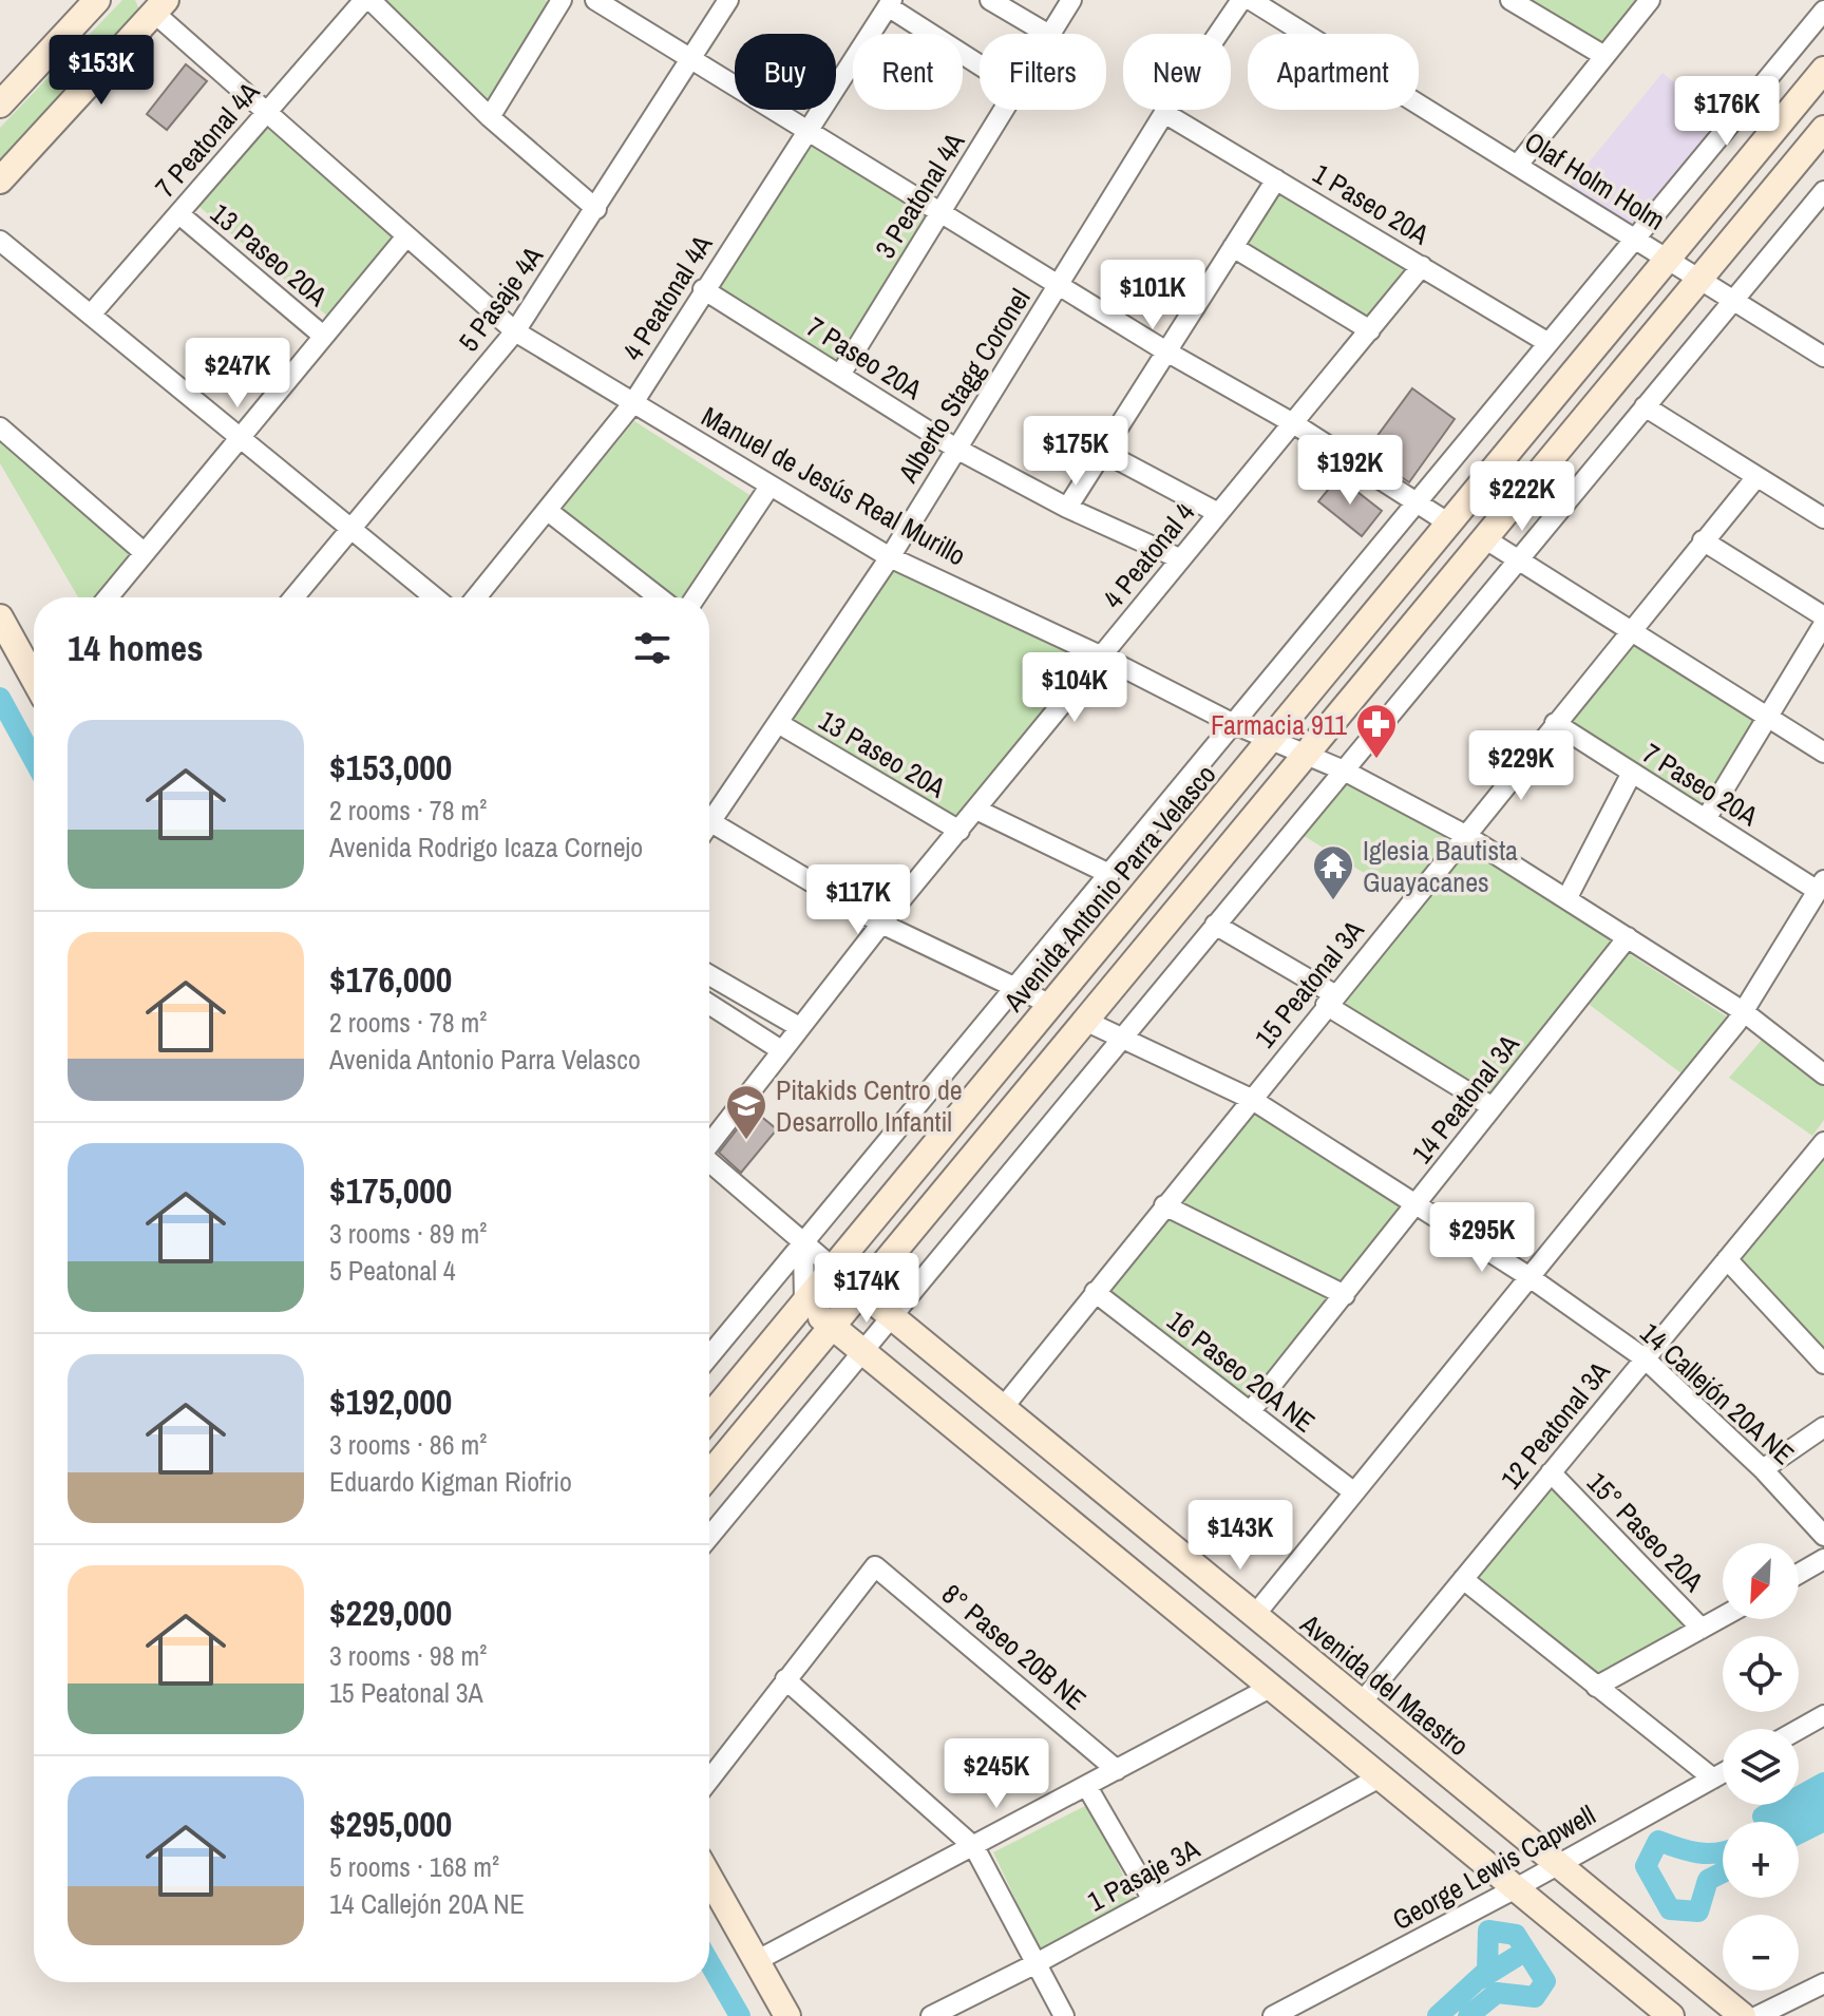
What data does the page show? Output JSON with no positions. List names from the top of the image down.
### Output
{
  "streets": {
    "street": [
      "7 Peatonal 4A",
      "Olaf Holm Holm",
      "3 Peatonal 4A",
      "1 Paseo 20A",
      "13 Paseo 20A",
      "4 Peatonal 4A",
      "5 Pasaje 4A",
      "7 Paseo 20A",
      "Alberto Stagg Coronel",
      "Manuel de Jesús Real Murillo",
      "4 Peatonal 4",
      "Avenida Antonio Parra Velasco",
      "15 Peatonal 3A",
      "14 Peatonal 3A",
      "16 Paseo 20A NE",
      "14 Callejón 20A NE",
      "12 Peatonal 3A",
      "15° Paseo 20A",
      "8° Paseo 20B NE",
      "Avenida del Maestro",
      "George Lewis Capwell",
      "1 Pasaje 3A"
    ]
  },
  "crossings": [
    ["7 Peatonal 4A", "13 Paseo 20A"],
    ["7 Peatonal 4A", "Manuel de Jesús Real Murillo"],
    ["Olaf Holm Holm", "Avenida Antonio Parra Velasco"],
    ["3 Peatonal 4A", "7 Paseo 20A"],
    ["1 Paseo 20A", "Alberto Stagg Coronel"],
    ["1 Paseo 20A", "4 Peatonal 4"],
    ["1 Paseo 20A", "Avenida Antonio Parra Velasco"],
    ["13 Paseo 20A", "Alberto Stagg Coronel"],
    ["13 Paseo 20A", "4 Peatonal 4"],
    ["13 Paseo 20A", "Avenida Antonio Parra Velasco"],
    ["4 Peatonal 4A", "7 Paseo 20A"],
    ["4 Peatonal 4A", "Manuel de Jesús Real Murillo"],
    ["5 Pasaje 4A", "Manuel de Jesús Real Murillo"],
    ["7 Paseo 20A", "Alberto Stagg Coronel"],
    ["7 Paseo 20A", "4 Peatonal 4"],
    ["7 Paseo 20A", "15 Peatonal 3A"],
    ["Alberto Stagg Coronel", "Manuel de Jesús Real Murillo"],
    ["Manuel de Jesús Real Murillo", "4 Peatonal 4"],
    ["Manuel de Jesús Real Murillo", "Avenida Antonio Parra Velasco"],
    ["Manuel de Jesús Real Murillo", "15 Peatonal 3A"],
    ["Manuel de Jesús Real Murillo", "14 Peatonal 3A"],
    ["Avenida Antonio Parra Velasco", "Avenida del Maestro"],
    ["15 Peatonal 3A", "16 Paseo 20A NE"],
    ["15 Peatonal 3A", "14 Callejón 20A NE"],
    ["15 Peatonal 3A", "Avenida del Maestro"],
    ["14 Peatonal 3A", "16 Paseo 20A NE"],
    ["14 Peatonal 3A", "14 Callejón 20A NE"],
    ["14 Callejón 20A NE", "12 Peatonal 3A"],
    ["12 Peatonal 3A", "15° Paseo 20A"],
    ["12 Peatonal 3A", "Avenida del Maestro"],
    ["Avenida del Maestro", "George Lewis Capwell"]
  ],
  "places": {
    "pharmacy": ["Farmacia 911"],
    "temple": ["Iglesia Bautista Guayacanes"],
    "school or university": ["Pitakids Centro de Desarrollo Infantil"]
  },
  "north": "bottom left",
  "page": {
    "chip": [
      "Buy",
      "Rent",
      "Filters",
      "New",
      "Apartment"
    ],
    "price": [
      "$153K",
      "$176K",
      "$101K",
      "$247K",
      "$175K",
      "$192K",
      "$222K",
      "$104K",
      "$229K",
      "$117K",
      "$295K",
      "$174K",
      "$143K",
      "$245K"
    ],
    "heading": "14 homes",
    "list": [
      {
        "name": "$153,000",
        "note": "2 rooms · 78 m² · Avenida Rodrigo Icaza Cornejo"
      },
      {
        "name": "$176,000",
        "note": "2 rooms · 78 m² · Avenida Antonio Parra Velasco"
      },
      {
        "name": "$175,000",
        "note": "3 rooms · 89 m² · 5 Peatonal 4"
      },
      {
        "name": "$192,000",
        "note": "3 rooms · 86 m² · Eduardo Kigman Riofrio"
      },
      {
        "name": "$229,000",
        "note": "3 rooms · 98 m² · 15 Peatonal 3A"
      },
      {
        "name": "$295,000",
        "note": "5 rooms · 168 m² · 14 Callejón 20A NE"
      }
    ],
    "map_buttons": ["+", "−"]
  }
}
